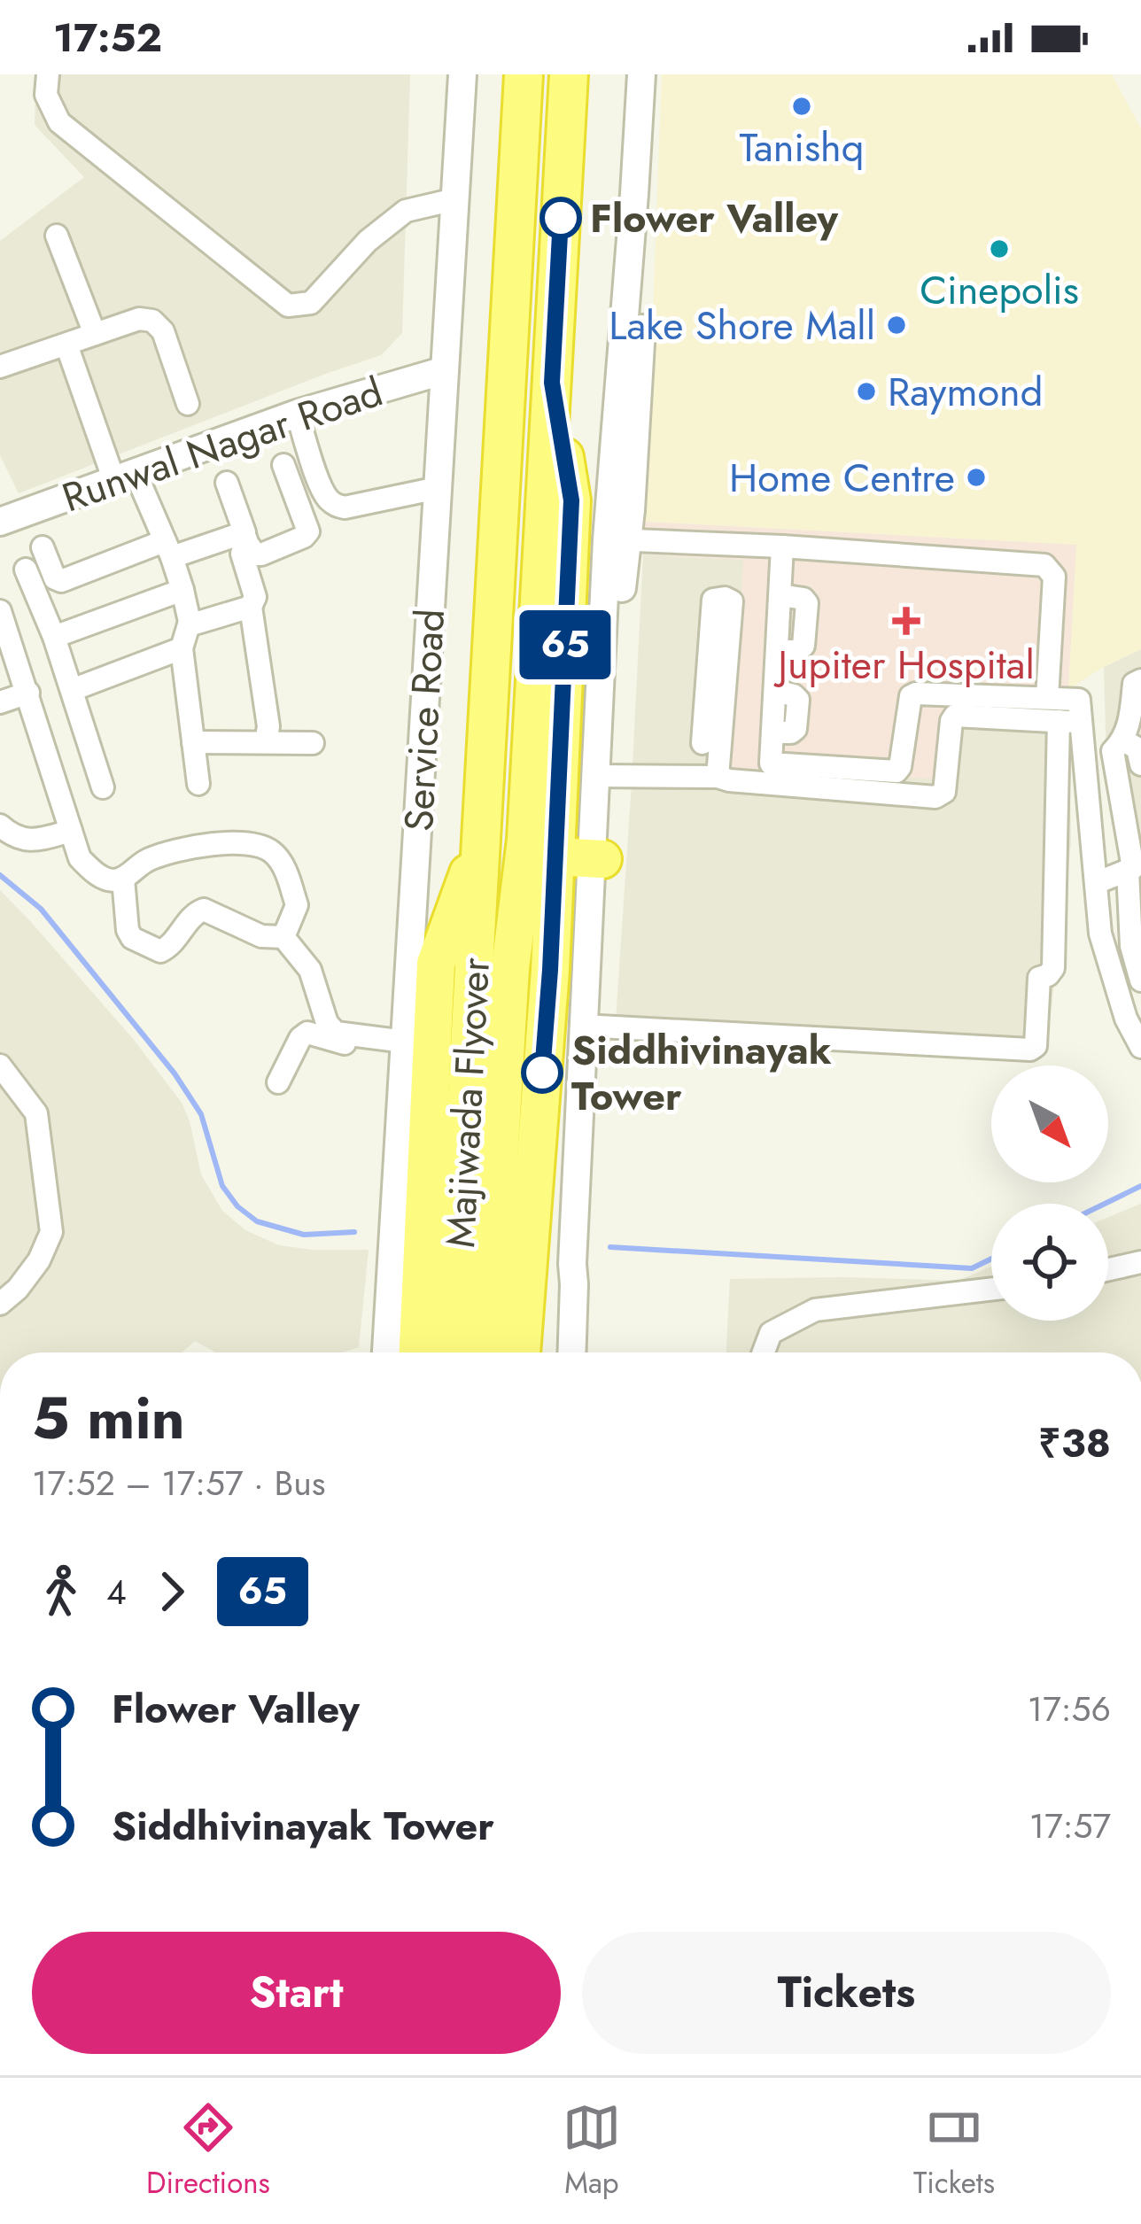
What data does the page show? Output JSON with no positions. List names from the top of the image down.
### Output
{
  "streets": {
    "highway": ["Majiwada Flyover"],
    "street": ["Runwal Nagar Road", "Service Road"]
  },
  "crossings": [
    ["Runwal Nagar Road", "Service Road"]
  ],
  "places": {
    "other": [
      "Tanishq",
      "Flower Valley",
      "Cinepolis",
      "Lake Shore Mall",
      "Raymond",
      "Home Centre",
      "Siddhivinayak Tower"
    ],
    "health": ["Jupiter Hospital"]
  },
  "lines": ["bus line 65"],
  "north": "bottom right",
  "page": {
    "status": "17:52",
    "on_map": "65",
    "heading": ["5 min", "17:52 – 17:57 · Bus", "₹38"],
    "legs": ["4", "65"],
    "list": [
      {
        "name": "Flower Valley",
        "value": "17:56"
      },
      {
        "name": "Siddhivinayak Tower",
        "value": "17:57"
      }
    ],
    "buttons": ["Start", "Tickets"],
    "tabs": ["Directions", "Map", "Tickets"]
  }
}
